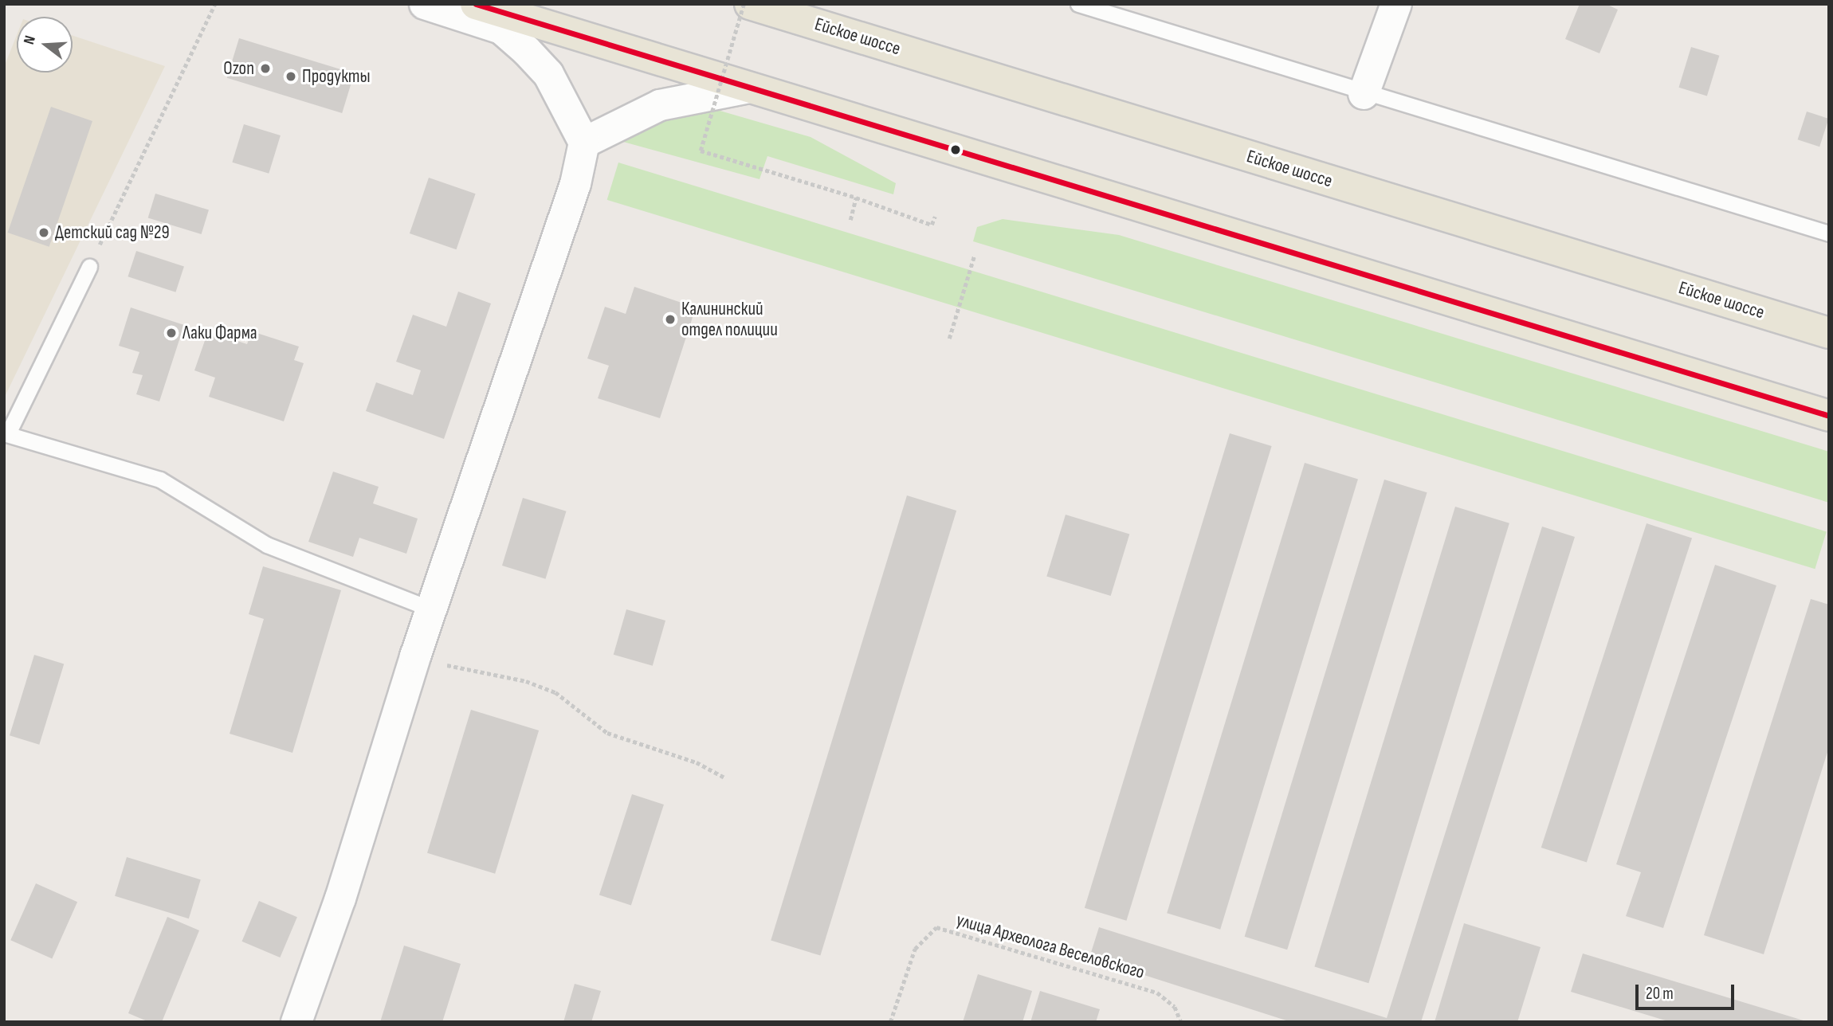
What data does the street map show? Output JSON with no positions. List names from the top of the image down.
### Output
{
  "streets": {
    "main road": ["Ейское шоссе"],
    "path": ["улица Археолога Веселовского"]
  },
  "places": [
    "Ozon",
    "Продукты",
    "Детский сад №29",
    "Калининский отдел полиции",
    "Лаки Фарма"
  ],
  "scale_bar": "20 m",
  "north": "left"
}
